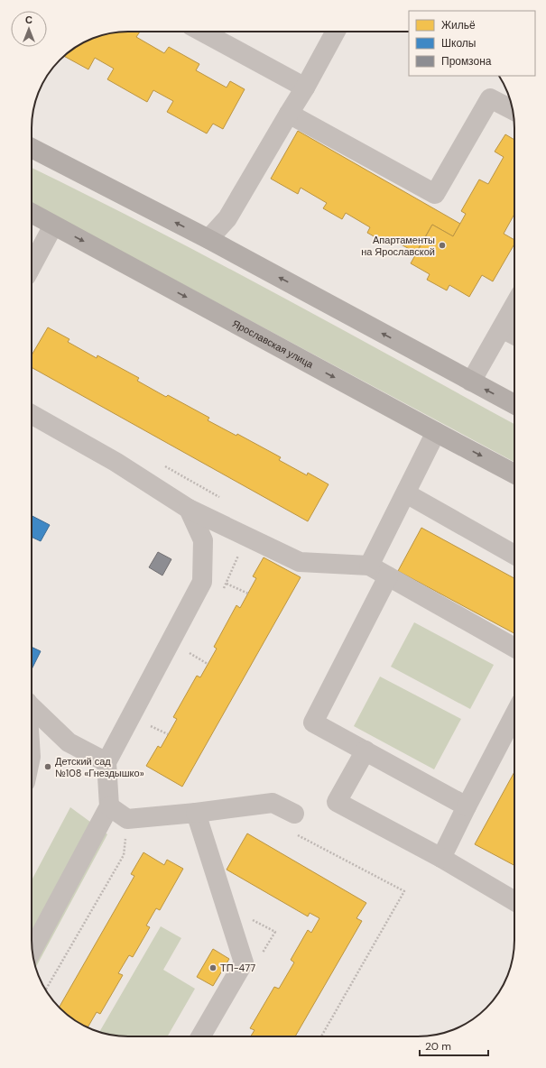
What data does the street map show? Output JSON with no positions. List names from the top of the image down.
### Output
{
  "streets": {
    "main road": ["Ярославская улица"]
  },
  "places": ["Апартаменты на Ярославской", "Детский сад №108 «Гнездышко»", "ТП-477"],
  "legend": ["Жильё", "Школы", "Промзона"],
  "scale_bar": "20 m",
  "north": "top"
}
